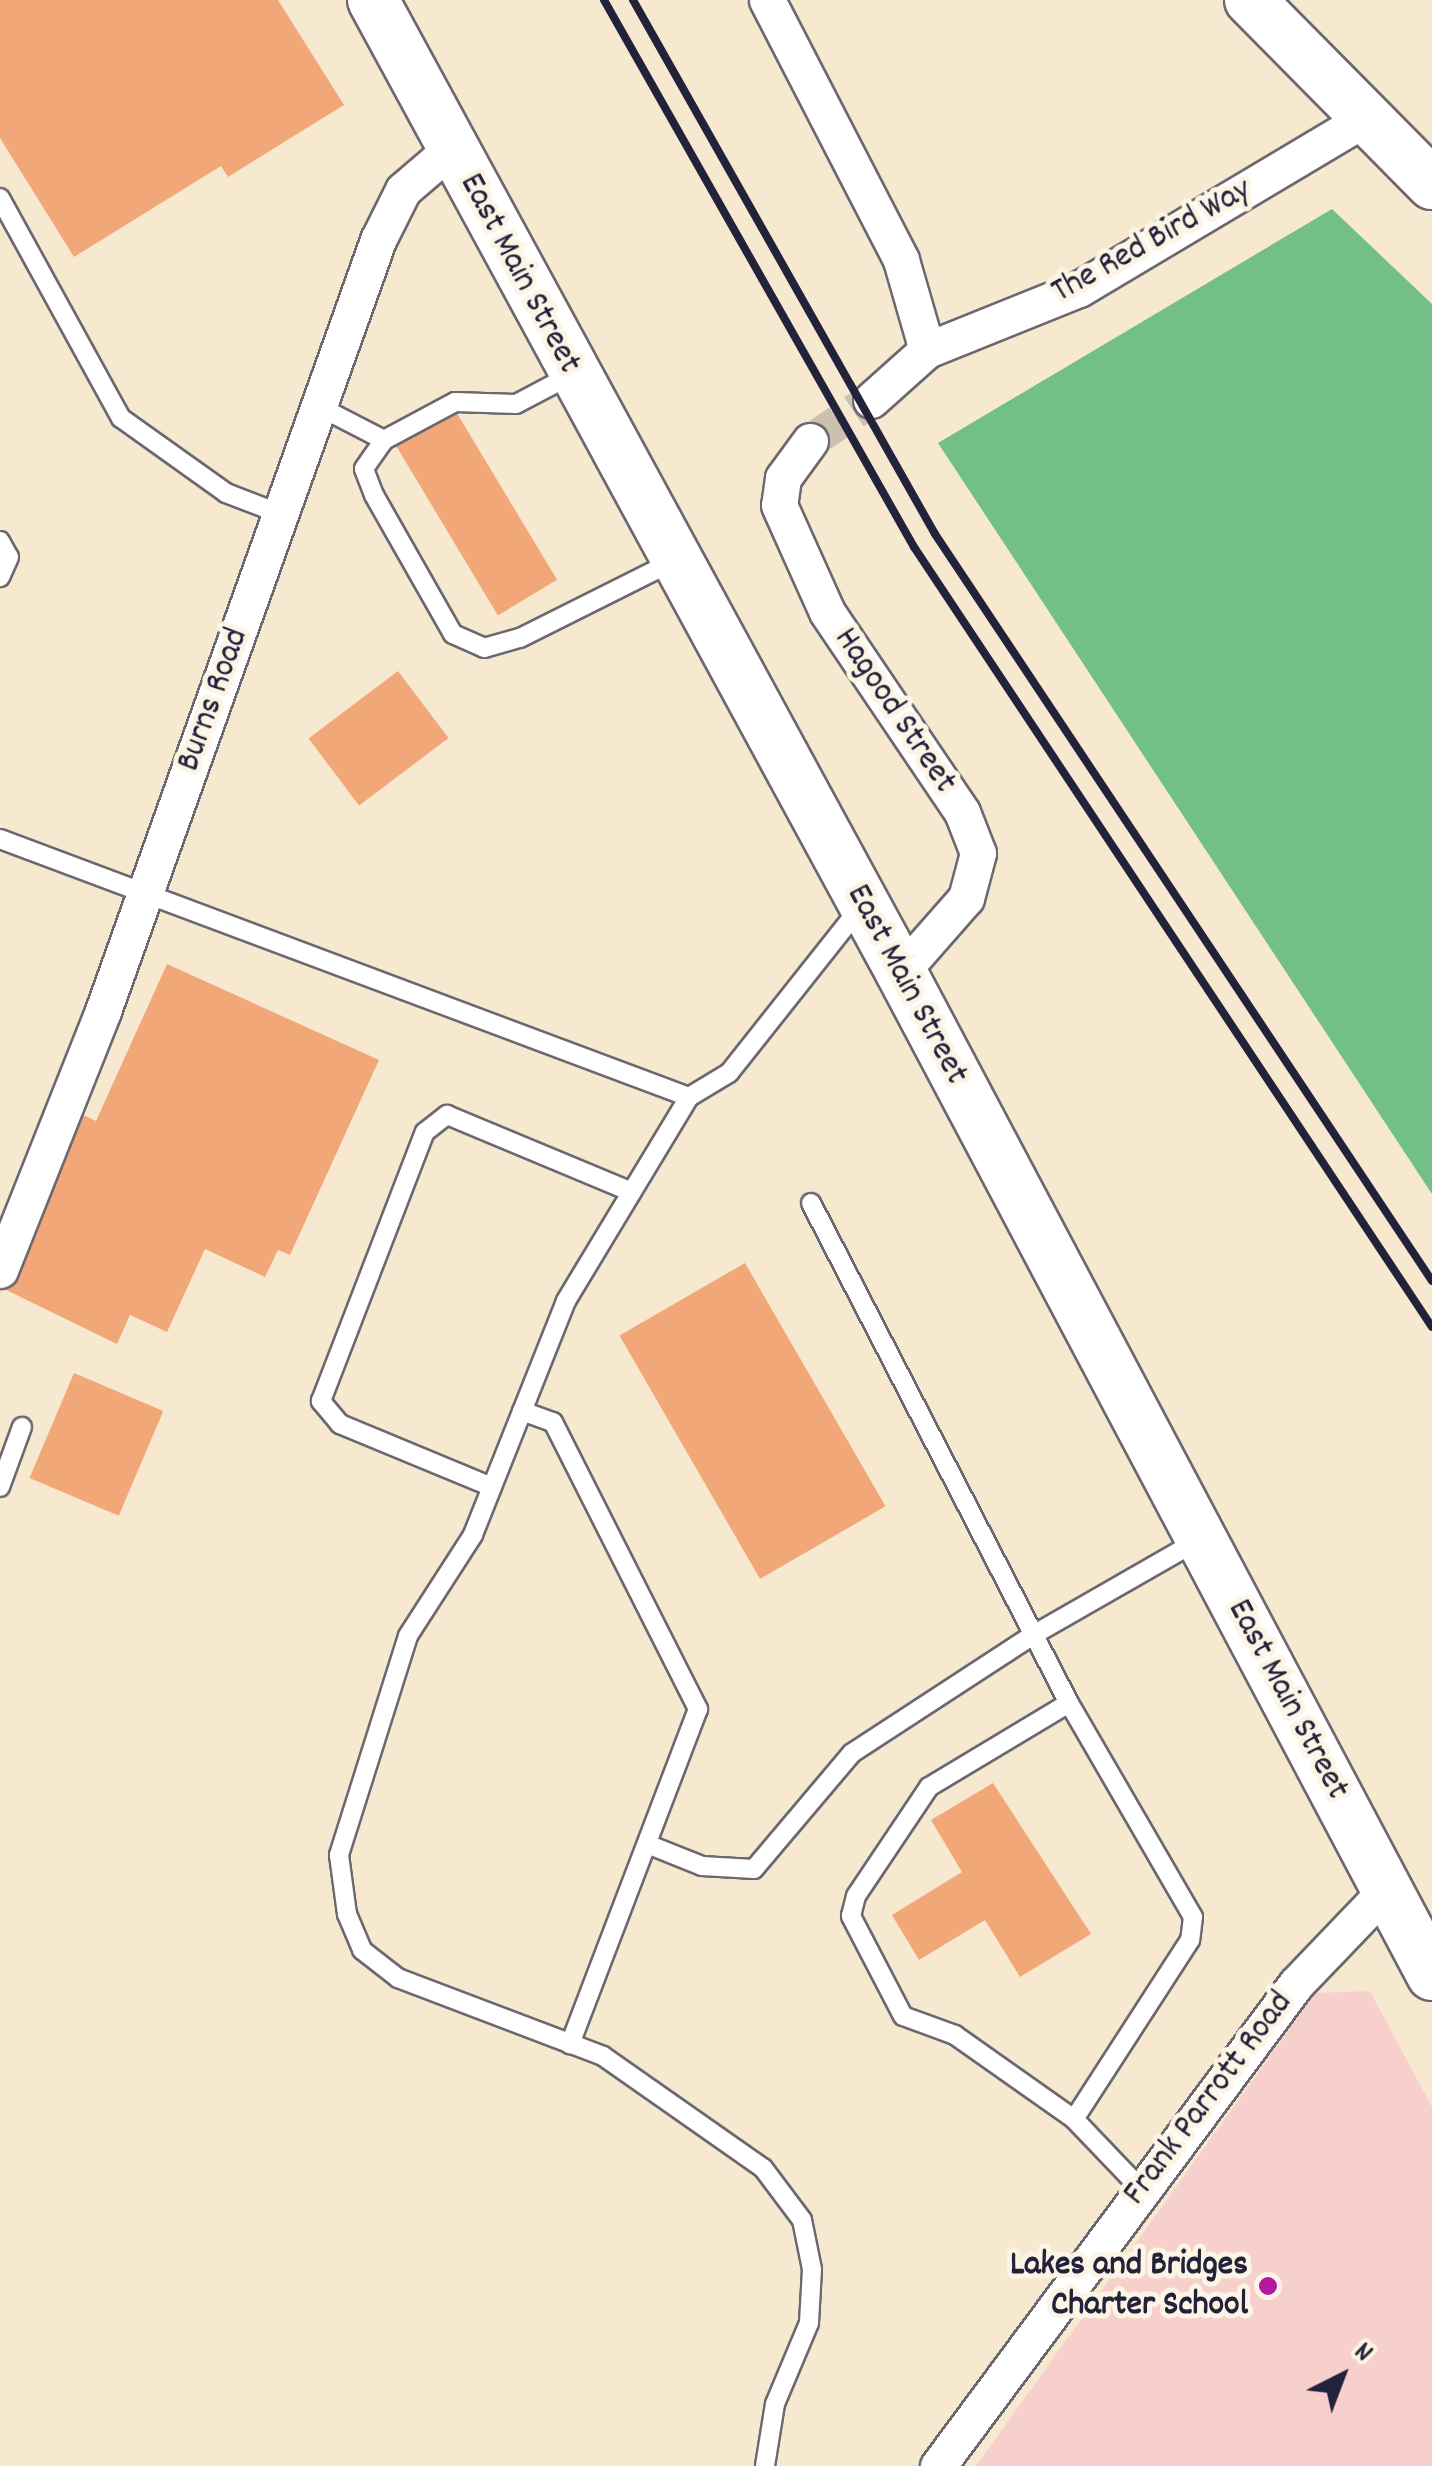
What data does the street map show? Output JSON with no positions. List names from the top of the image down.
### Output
{
  "streets": {
    "main road": ["East Main Street"],
    "street": [
      "The Red Bird Way",
      "Burns Road",
      "Hagood Street",
      "Frank Parrott Road"
    ]
  },
  "crossings": [
    ["East Main Street", "Burns Road"],
    ["East Main Street", "Hagood Street"],
    ["East Main Street", "Frank Parrott Road"]
  ],
  "places": ["Lakes and Bridges Charter School"],
  "north": "top right"
}
